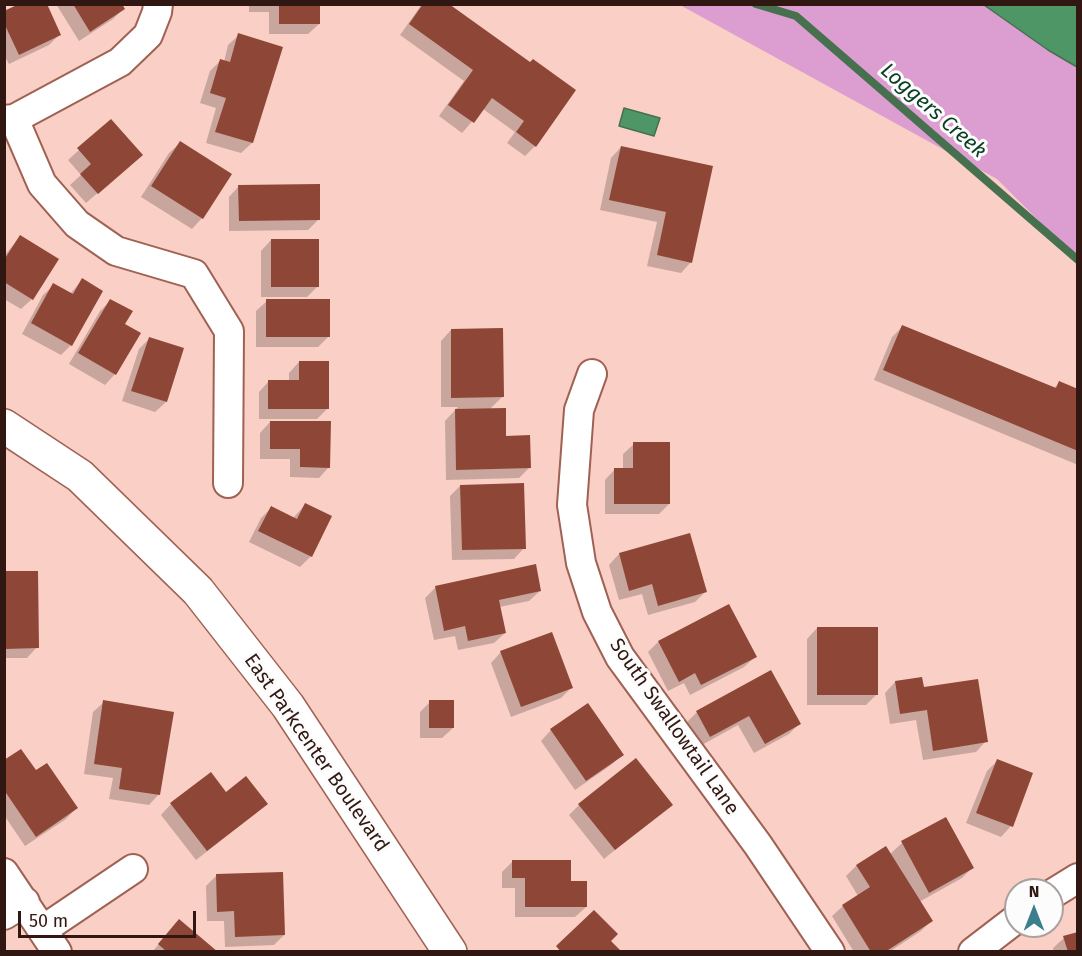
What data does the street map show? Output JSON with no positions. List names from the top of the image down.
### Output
{
  "streets": {
    "main road": ["East Parkcenter Boulevard"],
    "street": ["South Swallowtail Lane"]
  },
  "water": ["Loggers Creek"],
  "scale_bar": "50 m",
  "north": "top"
}
